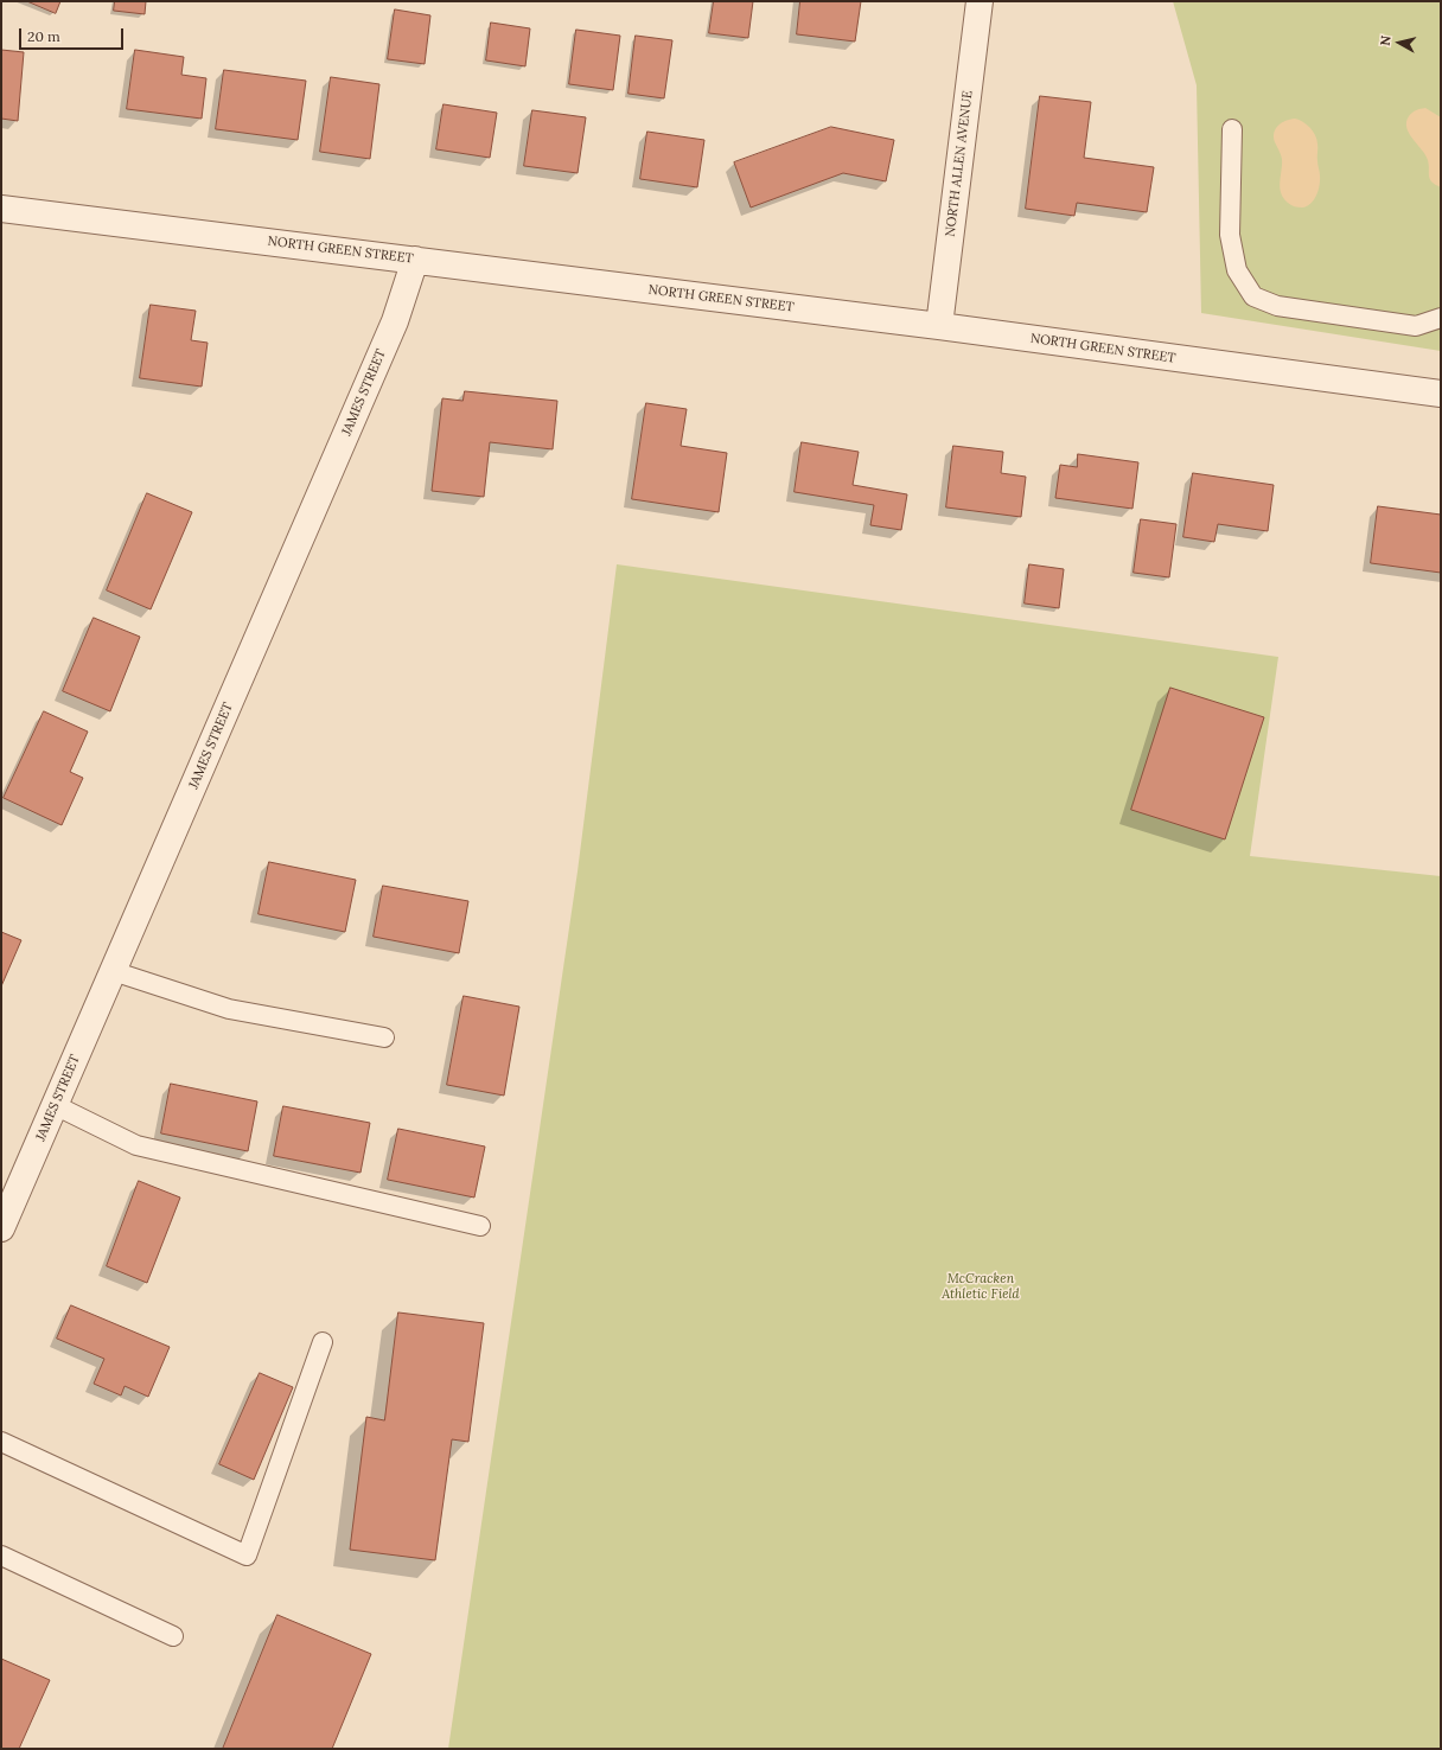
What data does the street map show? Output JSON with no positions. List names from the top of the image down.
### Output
{
  "streets": {
    "street": ["NORTH ALLEN AVENUE", "NORTH GREEN STREET", "JAMES STREET"]
  },
  "crossings": [
    ["NORTH ALLEN AVENUE", "NORTH GREEN STREET"],
    ["NORTH GREEN STREET", "JAMES STREET"]
  ],
  "parks": ["McCracken Athletic Field"],
  "scale_bar": "20 m",
  "north": "left"
}
